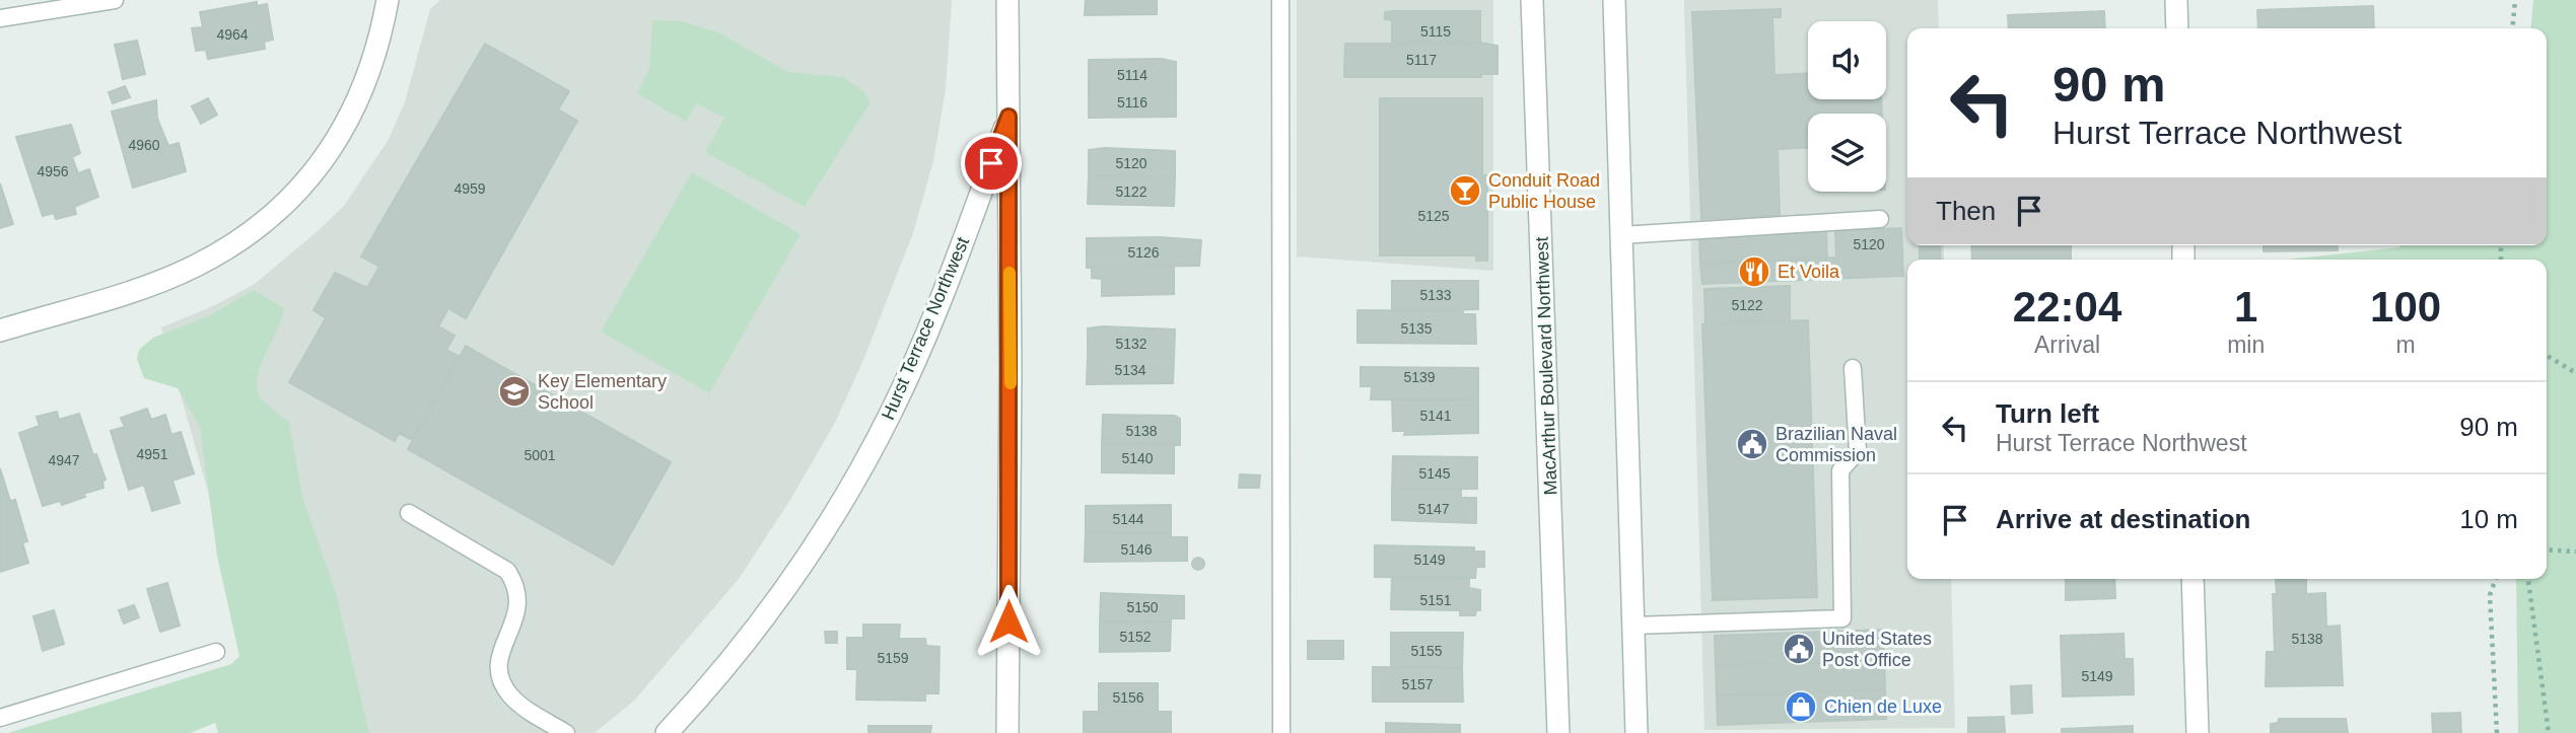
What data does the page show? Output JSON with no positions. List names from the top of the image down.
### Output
{
  "streets": {
    "street": ["Hurst Terrace Northwest", "MacArthur Boulevard Northwest"]
  },
  "places": {
    "bar": ["Conduit Road Public House"],
    "restaurant": ["Et Voila"],
    "school or university": ["Key Elementary School"],
    "public building": ["Brazilian Naval Commission", "United States Post Office"],
    "shop": ["Chien de Luxe"]
  },
  "house_numbers": [
    "5115",
    "4964",
    "5117",
    "5114",
    "5116",
    "4960",
    "5120",
    "4956",
    "4959",
    "5122",
    "5125",
    "5120",
    "5126",
    "5133",
    "5122",
    "5135",
    "5132",
    "5134",
    "5139",
    "5141",
    "5138",
    "4951",
    "5001",
    "5140",
    "4947",
    "5145",
    "5147",
    "5144",
    "5146",
    "5149",
    "5151",
    "5150",
    "5152",
    "5138",
    "5155",
    "5159",
    "5149",
    "5157",
    "5156"
  ],
  "page": {
    "turn": ["90 m", "Hurst Terrace Northwest"],
    "then": "Then",
    "eta": [
      "22:04",
      "Arrival",
      "1",
      "min",
      "100",
      "m"
    ],
    "list": [
      {
        "name": "Turn left",
        "note": "Hurst Terrace Northwest",
        "value": "90 m"
      },
      {
        "name": "Arrive at destination",
        "value": "10 m"
      }
    ]
  }
}
